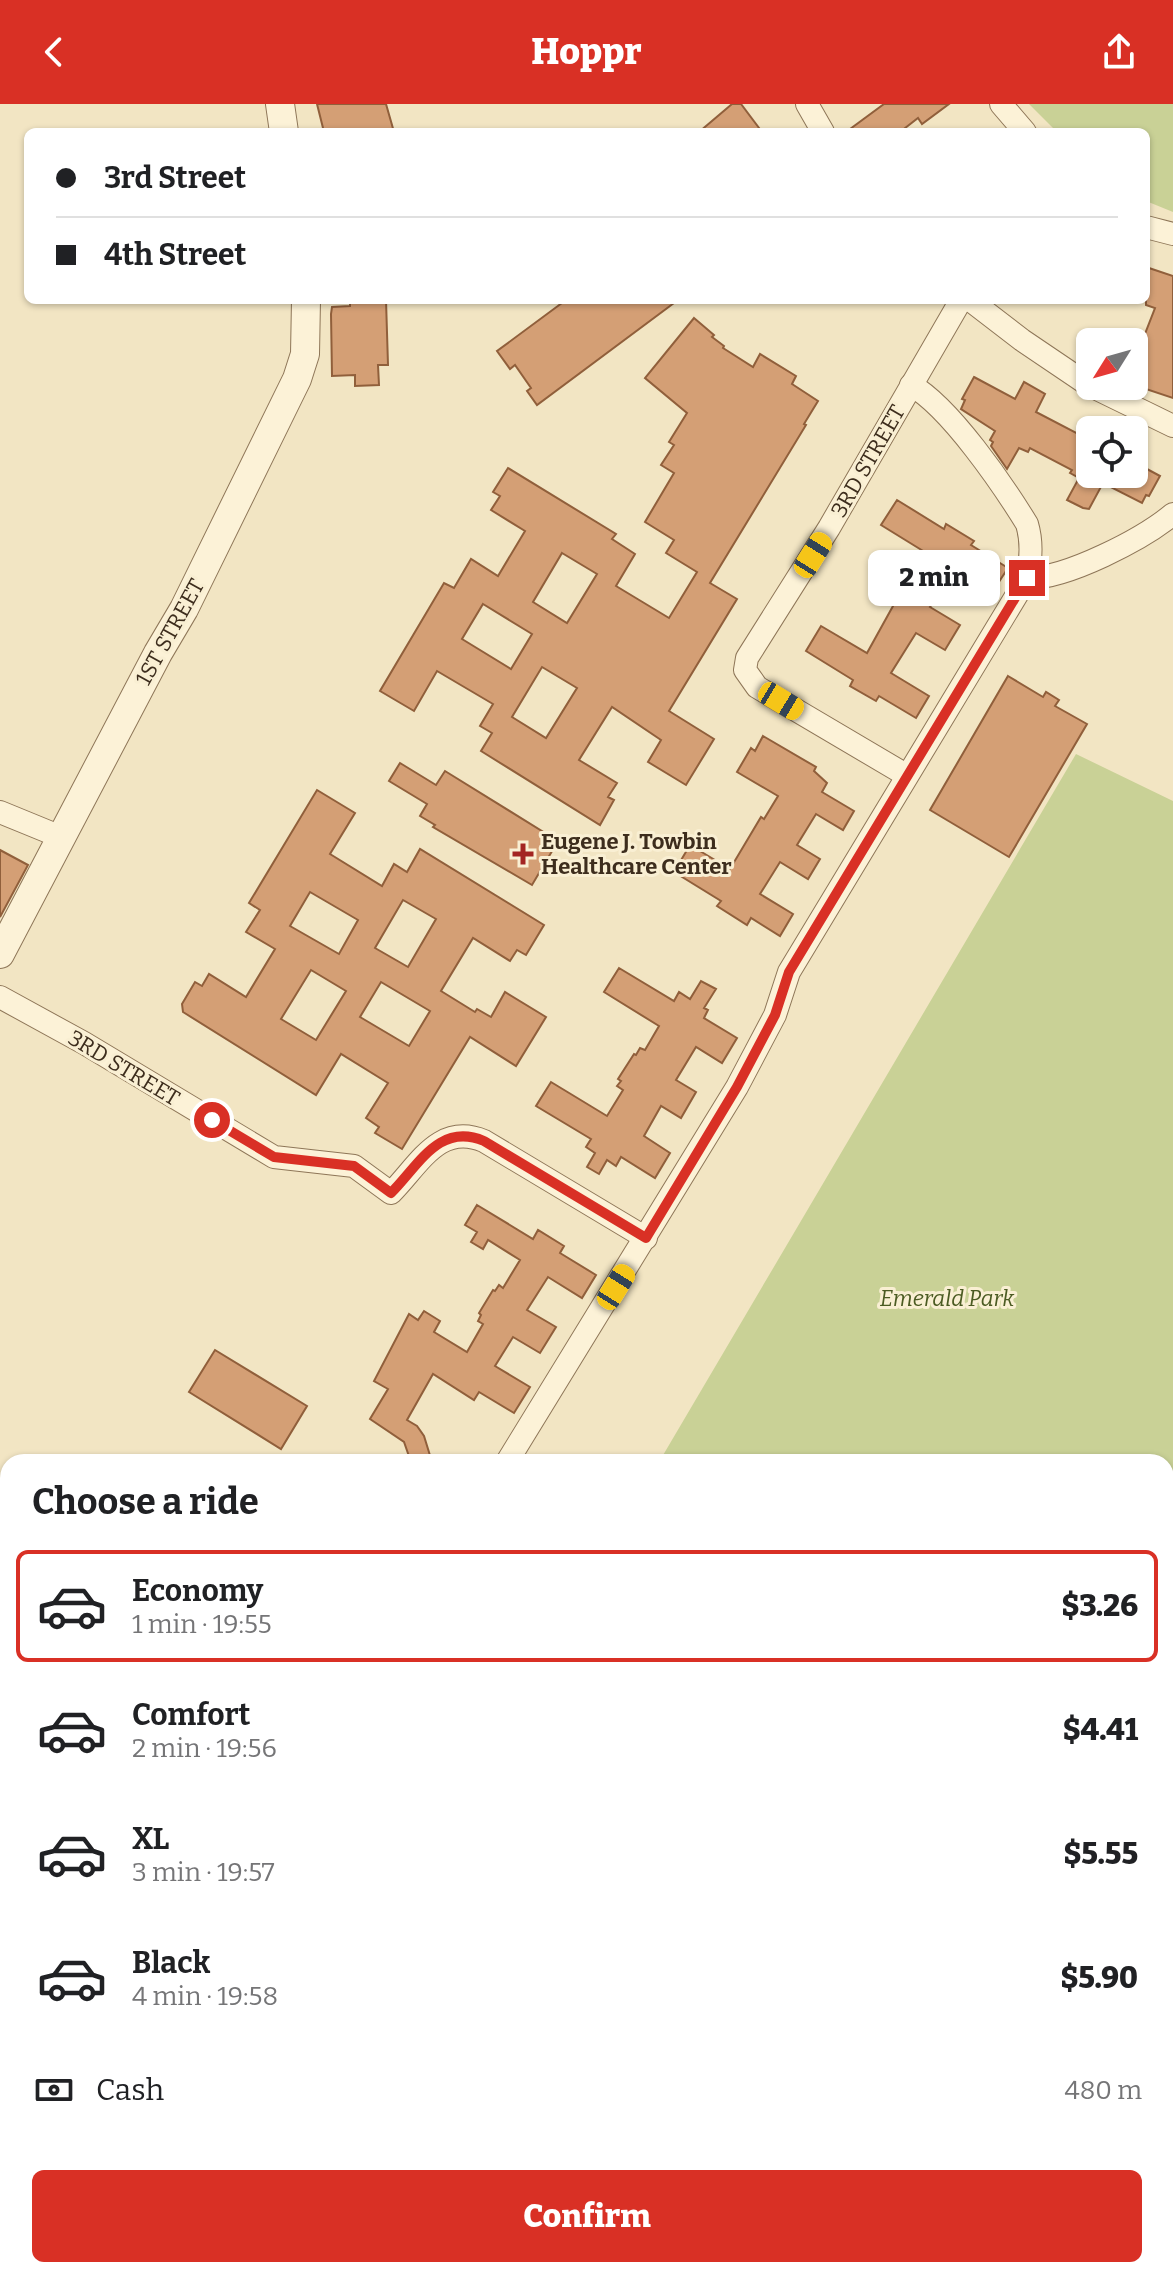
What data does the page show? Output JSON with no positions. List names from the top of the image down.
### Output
{
  "streets": {
    "street": ["3RD STREET", "1ST STREET"]
  },
  "parks": ["Emerald Park"],
  "places": {
    "health": ["Eugene J. Towbin Healthcare Center"]
  },
  "north": "bottom left",
  "page": {
    "header": "Hoppr",
    "banner": ["3rd Street", "4th Street"],
    "bubble": "2 min",
    "heading": "Choose a ride",
    "list": [
      {
        "name": "Economy",
        "note": "1 min · 19:55",
        "value": "$3.26"
      },
      {
        "name": "Comfort",
        "note": "2 min · 19:56",
        "value": "$4.41"
      },
      {
        "name": "XL",
        "note": "3 min · 19:57",
        "value": "$5.55"
      },
      {
        "name": "Black",
        "note": "4 min · 19:58",
        "value": "$5.90"
      }
    ],
    "pay": ["Cash", "480 m"],
    "buttons": "Confirm"
  }
}
